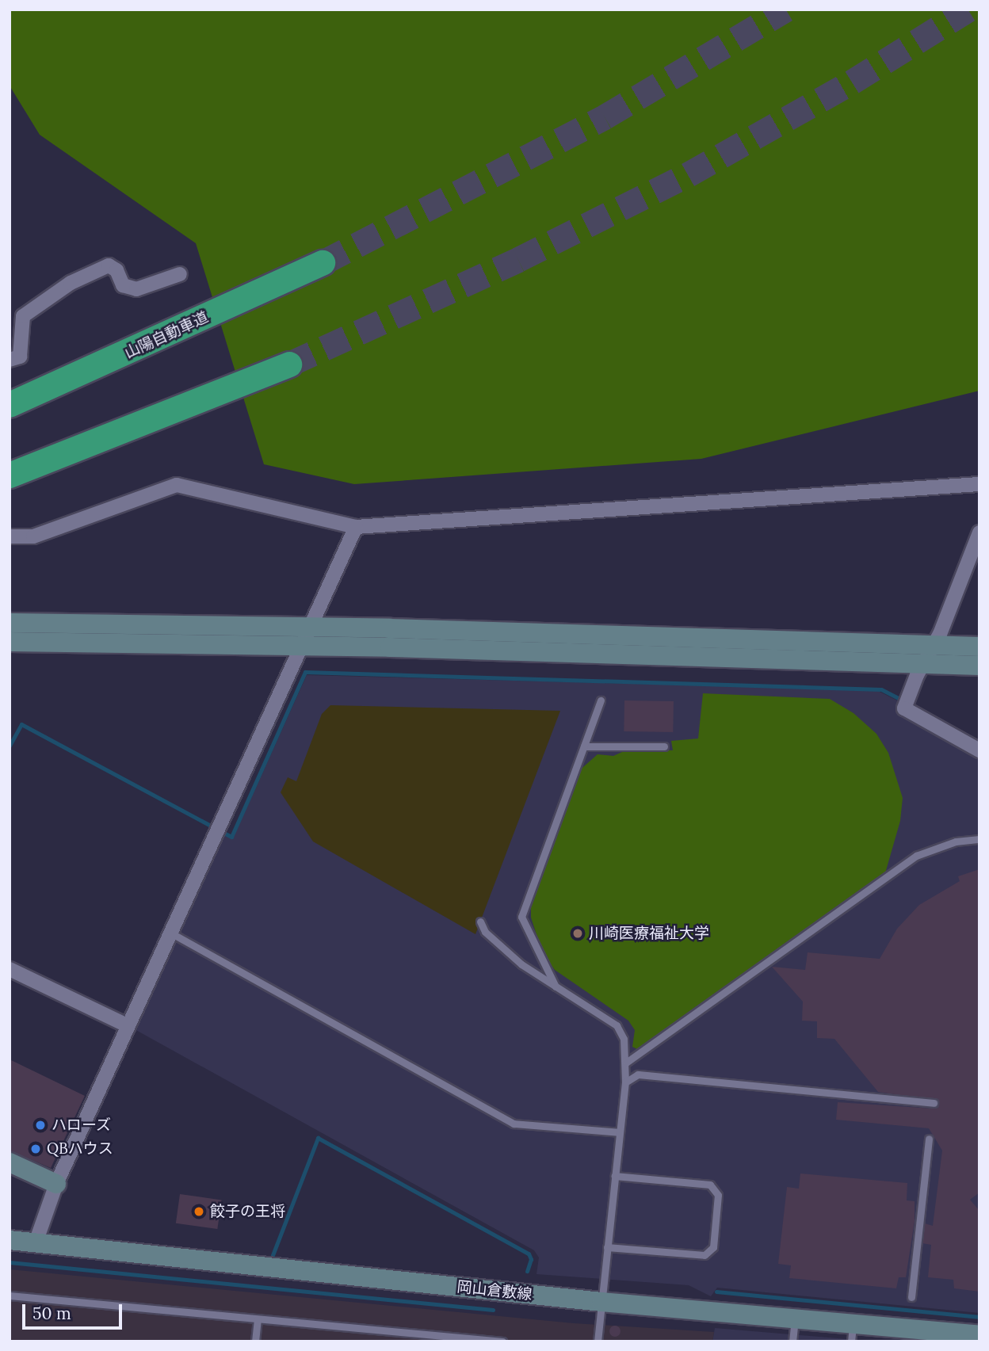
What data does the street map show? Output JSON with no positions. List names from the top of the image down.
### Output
{
  "streets": {
    "highway": ["山陽自動車道"],
    "street": ["岡山倉敷線"]
  },
  "places": [
    "川崎医療福祉大学",
    "ハローズ",
    "QBハウス",
    "餃子の王将"
  ],
  "scale_bar": "50 m"
}
